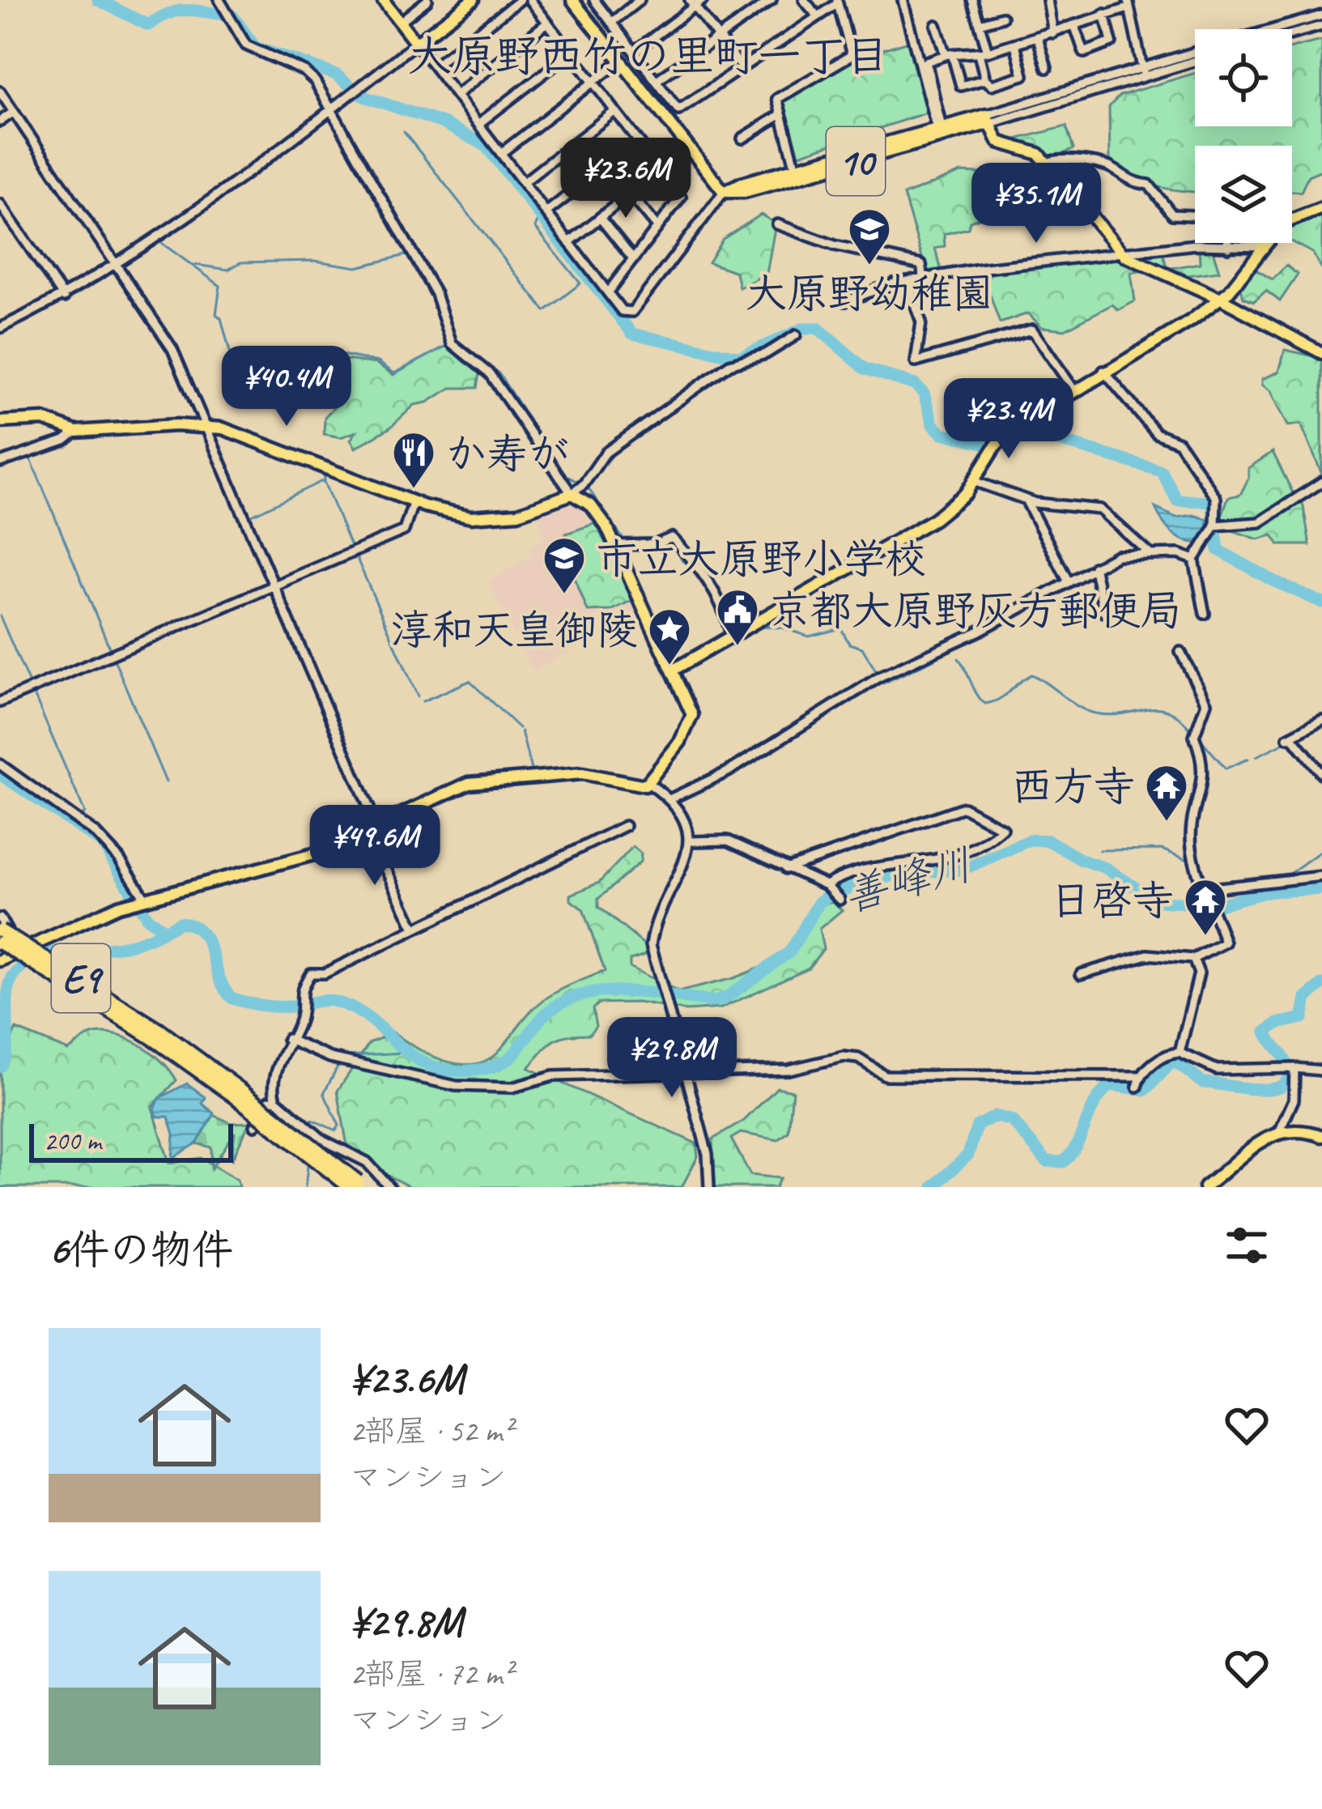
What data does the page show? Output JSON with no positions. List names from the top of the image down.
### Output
{
  "streets": {
    "highway": ["E9"],
    "main road": ["10"]
  },
  "districts": ["大原野西竹の里町一丁目"],
  "water": ["善峰川"],
  "places": {
    "school or university": ["大原野幼稚園", "市立大原野小学校"],
    "restaurant": ["か寿が"],
    "public building": ["京都大原野灰方郵便局"],
    "place": ["淳和天皇御陵"],
    "temple": ["西方寺", "日啓寺"]
  },
  "scale_bar": "200 m",
  "page": {
    "price": [
      "¥23.6M",
      "¥35.1M",
      "¥40.4M",
      "¥23.4M",
      "¥49.6M",
      "¥29.8M"
    ],
    "scale": "200 m",
    "heading": "6件の物件",
    "list": [
      {
        "name": "¥23.6M",
        "note": "2部屋 · 52 m² · マンション"
      },
      {
        "name": "¥29.8M",
        "note": "2部屋 · 72 m² · マンション"
      }
    ]
  }
}
